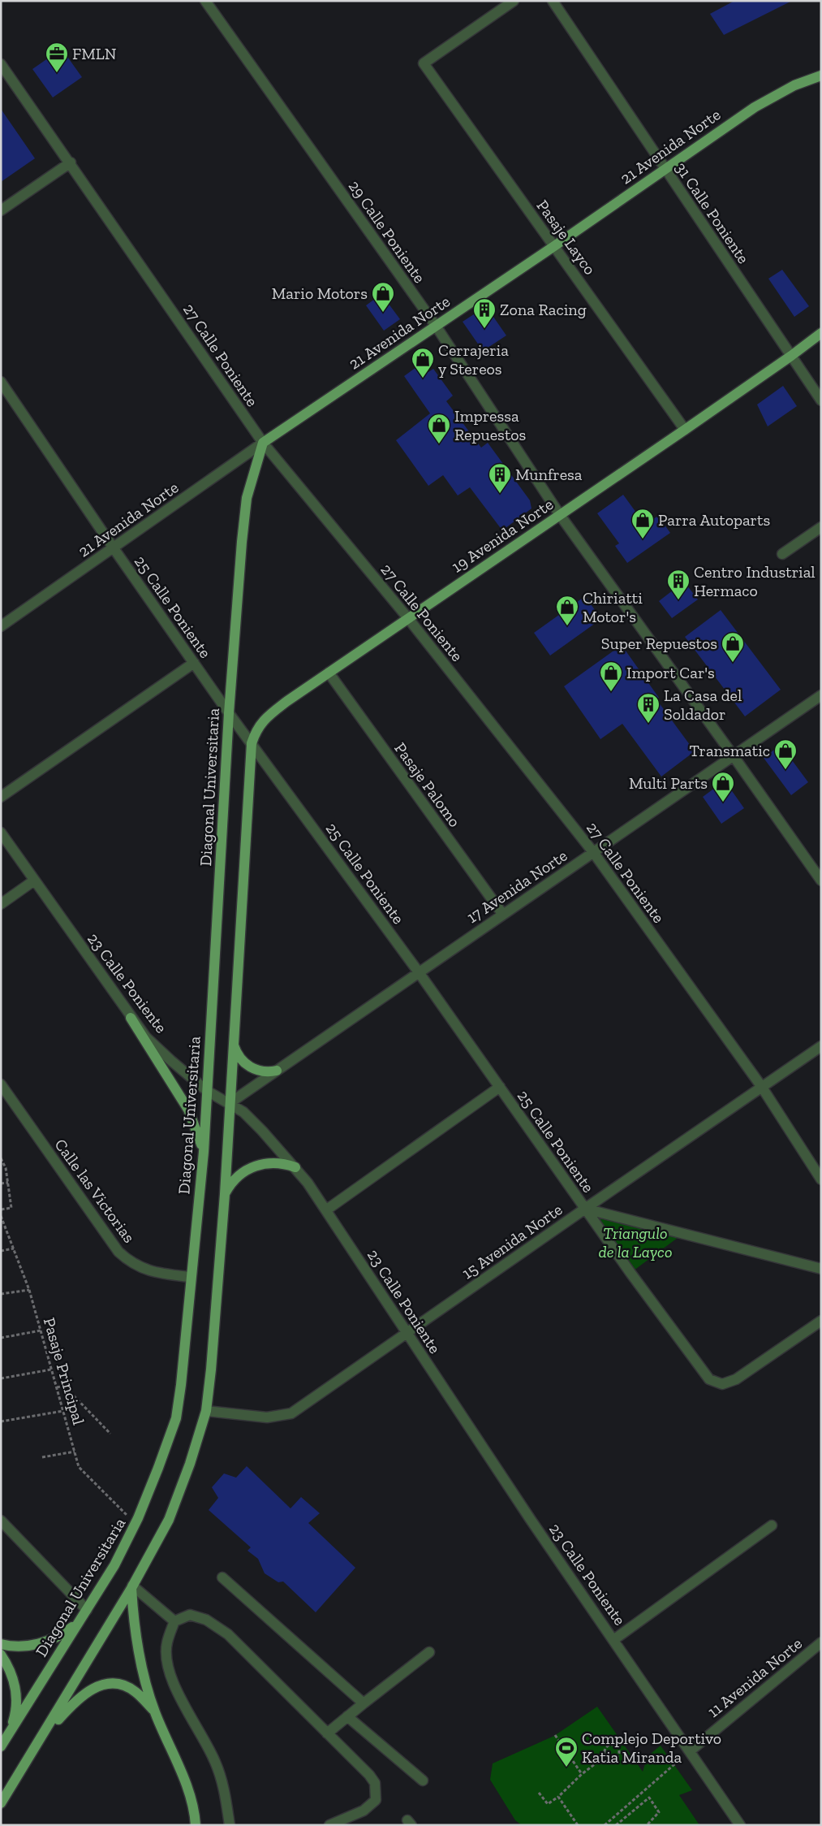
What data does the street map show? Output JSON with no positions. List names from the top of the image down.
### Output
{
  "streets": {
    "main road": ["21 Avenida Norte", "19 Avenida Norte", "Diagonal Universitaria"],
    "street": [
      "31 Calle Poniente",
      "29 Calle Poniente",
      "Pasaje Layco",
      "27 Calle Poniente",
      "25 Calle Poniente",
      "Pasaje Palomo",
      "17 Avenida Norte",
      "23 Calle Poniente",
      "Calle las Victorias",
      "15 Avenida Norte",
      "11 Avenida Norte"
    ],
    "path": ["Pasaje Principal"]
  },
  "crossings": [
    ["21 Avenida Norte", "31 Calle Poniente"],
    ["21 Avenida Norte", "29 Calle Poniente"],
    ["21 Avenida Norte", "Pasaje Layco"],
    ["21 Avenida Norte", "27 Calle Poniente"],
    ["21 Avenida Norte", "25 Calle Poniente"],
    ["21 Avenida Norte", "Diagonal Universitaria"],
    ["31 Calle Poniente", "19 Avenida Norte"],
    ["29 Calle Poniente", "19 Avenida Norte"],
    ["29 Calle Poniente", "17 Avenida Norte"],
    ["Pasaje Layco", "19 Avenida Norte"],
    ["27 Calle Poniente", "19 Avenida Norte"],
    ["27 Calle Poniente", "Diagonal Universitaria"],
    ["27 Calle Poniente", "17 Avenida Norte"],
    ["27 Calle Poniente", "15 Avenida Norte"],
    ["19 Avenida Norte", "25 Calle Poniente"],
    ["19 Avenida Norte", "Pasaje Palomo"],
    ["25 Calle Poniente", "Diagonal Universitaria"],
    ["25 Calle Poniente", "17 Avenida Norte"],
    ["25 Calle Poniente", "15 Avenida Norte"],
    ["Pasaje Palomo", "17 Avenida Norte"],
    ["Diagonal Universitaria", "23 Calle Poniente"],
    ["Diagonal Universitaria", "Calle las Victorias"],
    ["17 Avenida Norte", "23 Calle Poniente"],
    ["23 Calle Poniente", "15 Avenida Norte"],
    ["23 Calle Poniente", "11 Avenida Norte"]
  ],
  "parks": ["Triangulo de la Layco"],
  "places": {
    "office": ["FMLN"],
    "shop": [
      "Mario Motors",
      "Cerrajeria y Stereos",
      "Impressa Repuestos",
      "Parra Autoparts",
      "Chiriatti Motor's",
      "Super Repuestos",
      "Import Car's",
      "Transmatic",
      "Multi Parts"
    ],
    "building": [
      "Zona Racing",
      "Munfresa",
      "Centro Industrial Hermaco",
      "La Casa del Soldador"
    ],
    "sports": ["Complejo Deportivo Katia Miranda"]
  }
}
